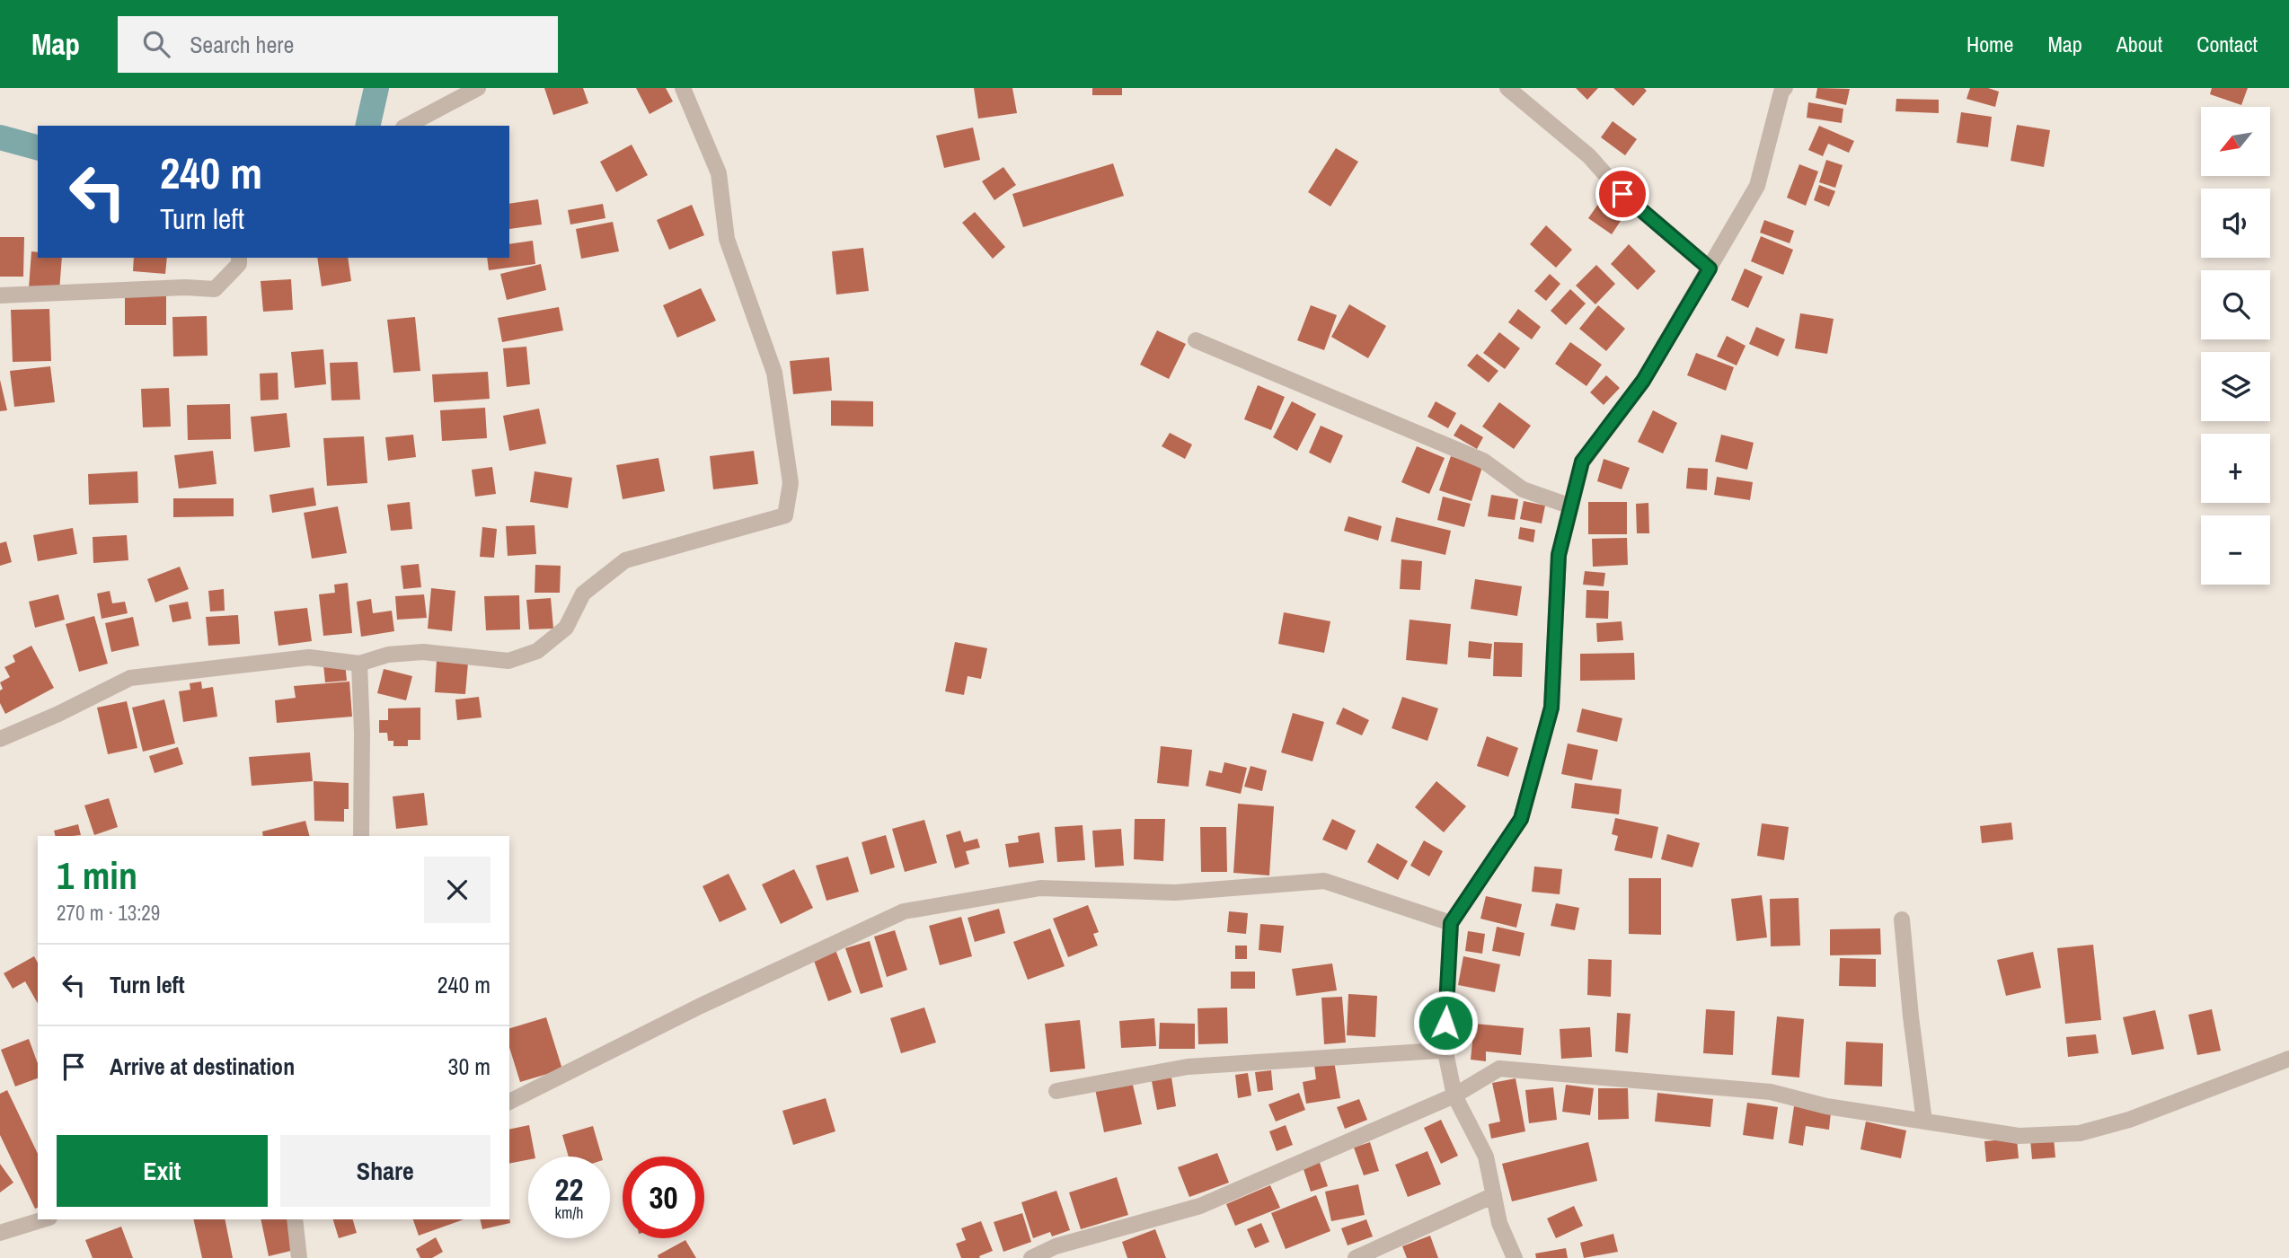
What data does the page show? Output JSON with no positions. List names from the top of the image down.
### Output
{
  "north": "bottom left",
  "page": {
    "header": "Map",
    "search": "Search here",
    "nav": [
      "Home",
      "Map",
      "About",
      "Contact"
    ],
    "map_buttons": ["+", "−"],
    "turn": ["240 m", "Turn left"],
    "heading": ["1 min", "270 m · 13:29"],
    "list": [
      {
        "name": "Turn left",
        "value": "240 m"
      },
      {
        "name": "Arrive at destination",
        "value": "30 m"
      }
    ],
    "buttons": ["Exit", "Share"],
    "speed": "22 km/h",
    "limit": "30"
  }
}
